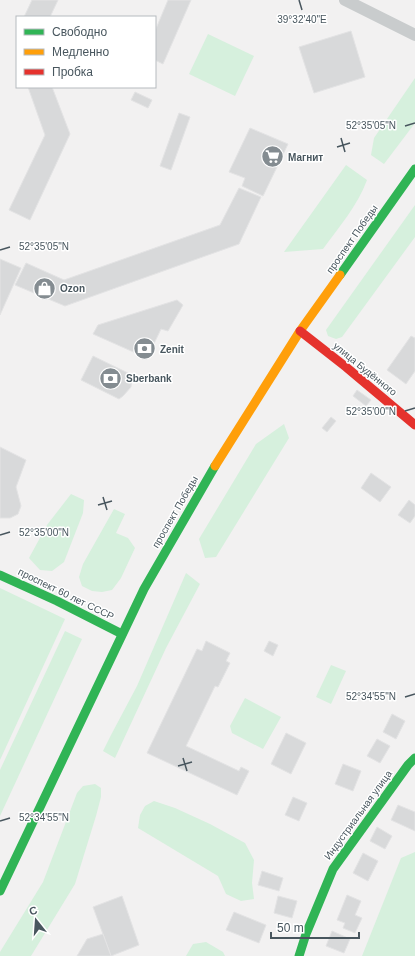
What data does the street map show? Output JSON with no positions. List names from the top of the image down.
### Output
{
  "streets": {
    "main road": [
      "проспект Победы",
      "улица Будённого",
      "проспект 60 лет СССР",
      "Индустриальная улица"
    ]
  },
  "crossings": [
    ["проспект Победы", "улица Будённого"],
    ["проспект Победы", "проспект 60 лет СССР"]
  ],
  "places": {
    "supermarket": ["Магнит"],
    "shop": ["Ozon"],
    "bank": ["Zenit", "Sberbank"]
  },
  "legend": ["Свободно", "Медленно", "Пробка"],
  "scale_bar": "50 m",
  "north": "top",
  "coordinates": [
    "39°32'40\"E",
    "52°35'05\"N",
    "52°35'00\"N",
    "52°34'55\"N"
  ]
}
